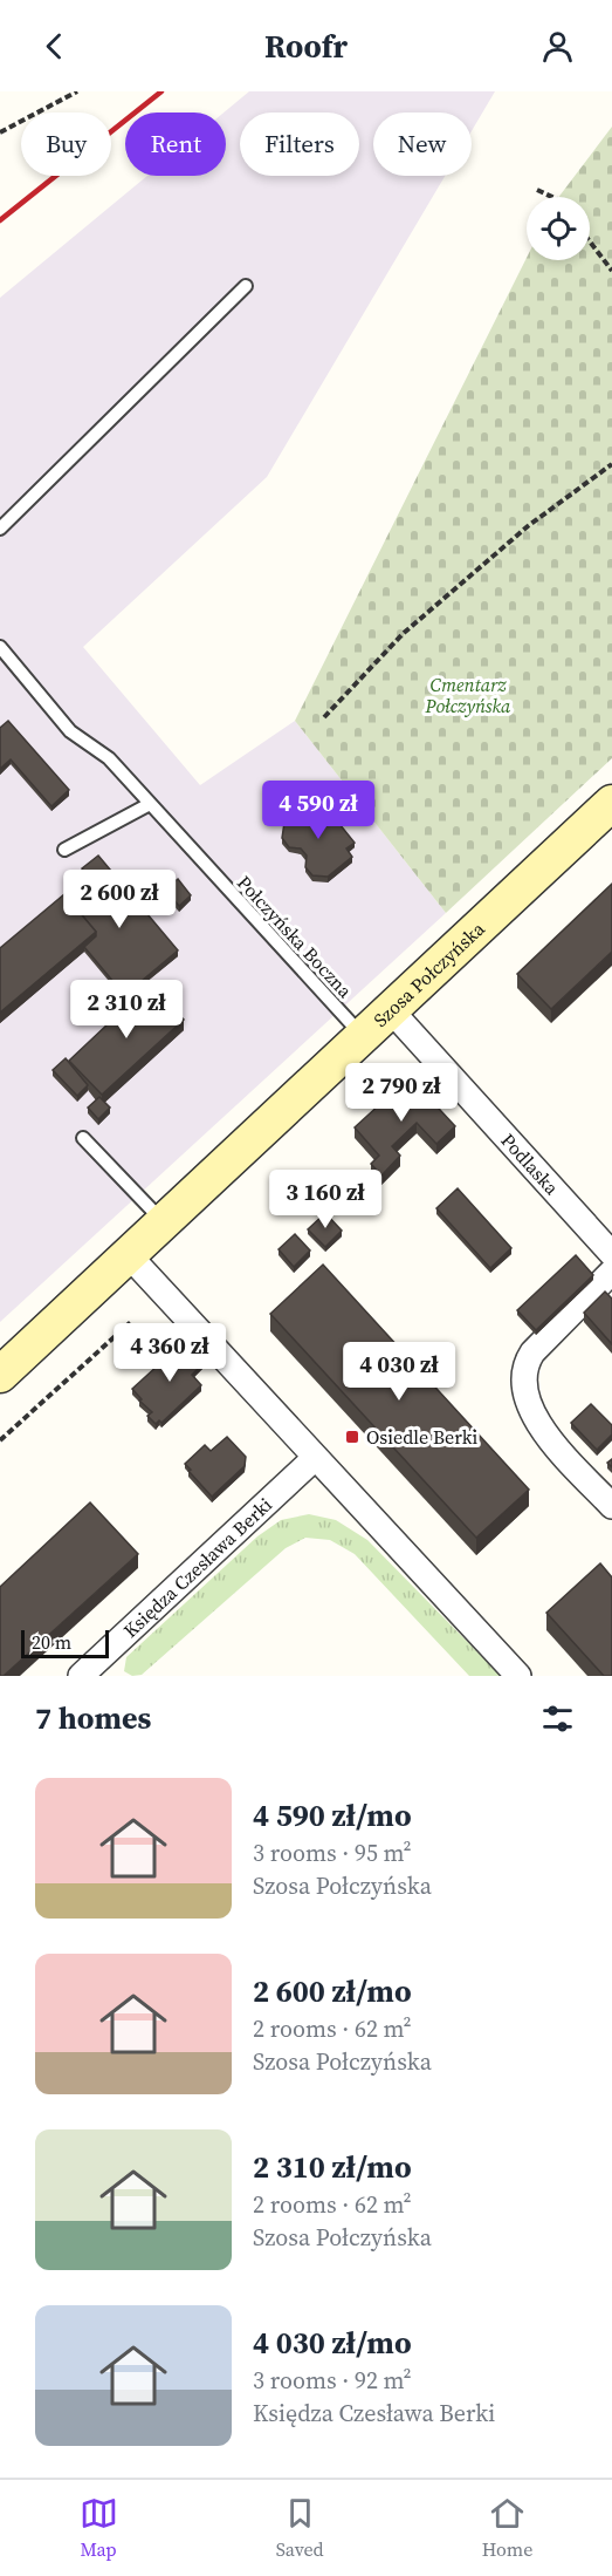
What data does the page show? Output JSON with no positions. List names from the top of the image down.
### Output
{
  "streets": {
    "main road": ["Szosa Połczyńska"],
    "street": ["Podlaska", "Księdza Czesława Berki"],
    "lane": ["Połczyńska Boczna"]
  },
  "crossings": [
    ["Połczyńska Boczna", "Szosa Połczyńska"],
    ["Szosa Połczyńska", "Podlaska"]
  ],
  "parks": ["Cmentarz Połczyńska"],
  "places": {
    "transit": ["Osiedle Berki"]
  },
  "scale_bar": "20 m",
  "page": {
    "header": "Roofr",
    "chip": [
      "Buy",
      "Rent",
      "Filters",
      "New"
    ],
    "price": [
      "4 590 zł",
      "2 600 zł",
      "2 310 zł",
      "2 790 zł",
      "3 160 zł",
      "4 360 zł",
      "4 030 zł"
    ],
    "scale": "20 m",
    "heading": "7 homes",
    "list": [
      {
        "name": "4 590 zł/mo",
        "note": "3 rooms · 95 m² · Szosa Połczyńska"
      },
      {
        "name": "2 600 zł/mo",
        "note": "2 rooms · 62 m² · Szosa Połczyńska"
      },
      {
        "name": "2 310 zł/mo",
        "note": "2 rooms · 62 m² · Szosa Połczyńska"
      },
      {
        "name": "4 030 zł/mo",
        "note": "3 rooms · 92 m² · Księdza Czesława Berki"
      }
    ],
    "tabs": ["Map", "Saved", "Home"]
  }
}
